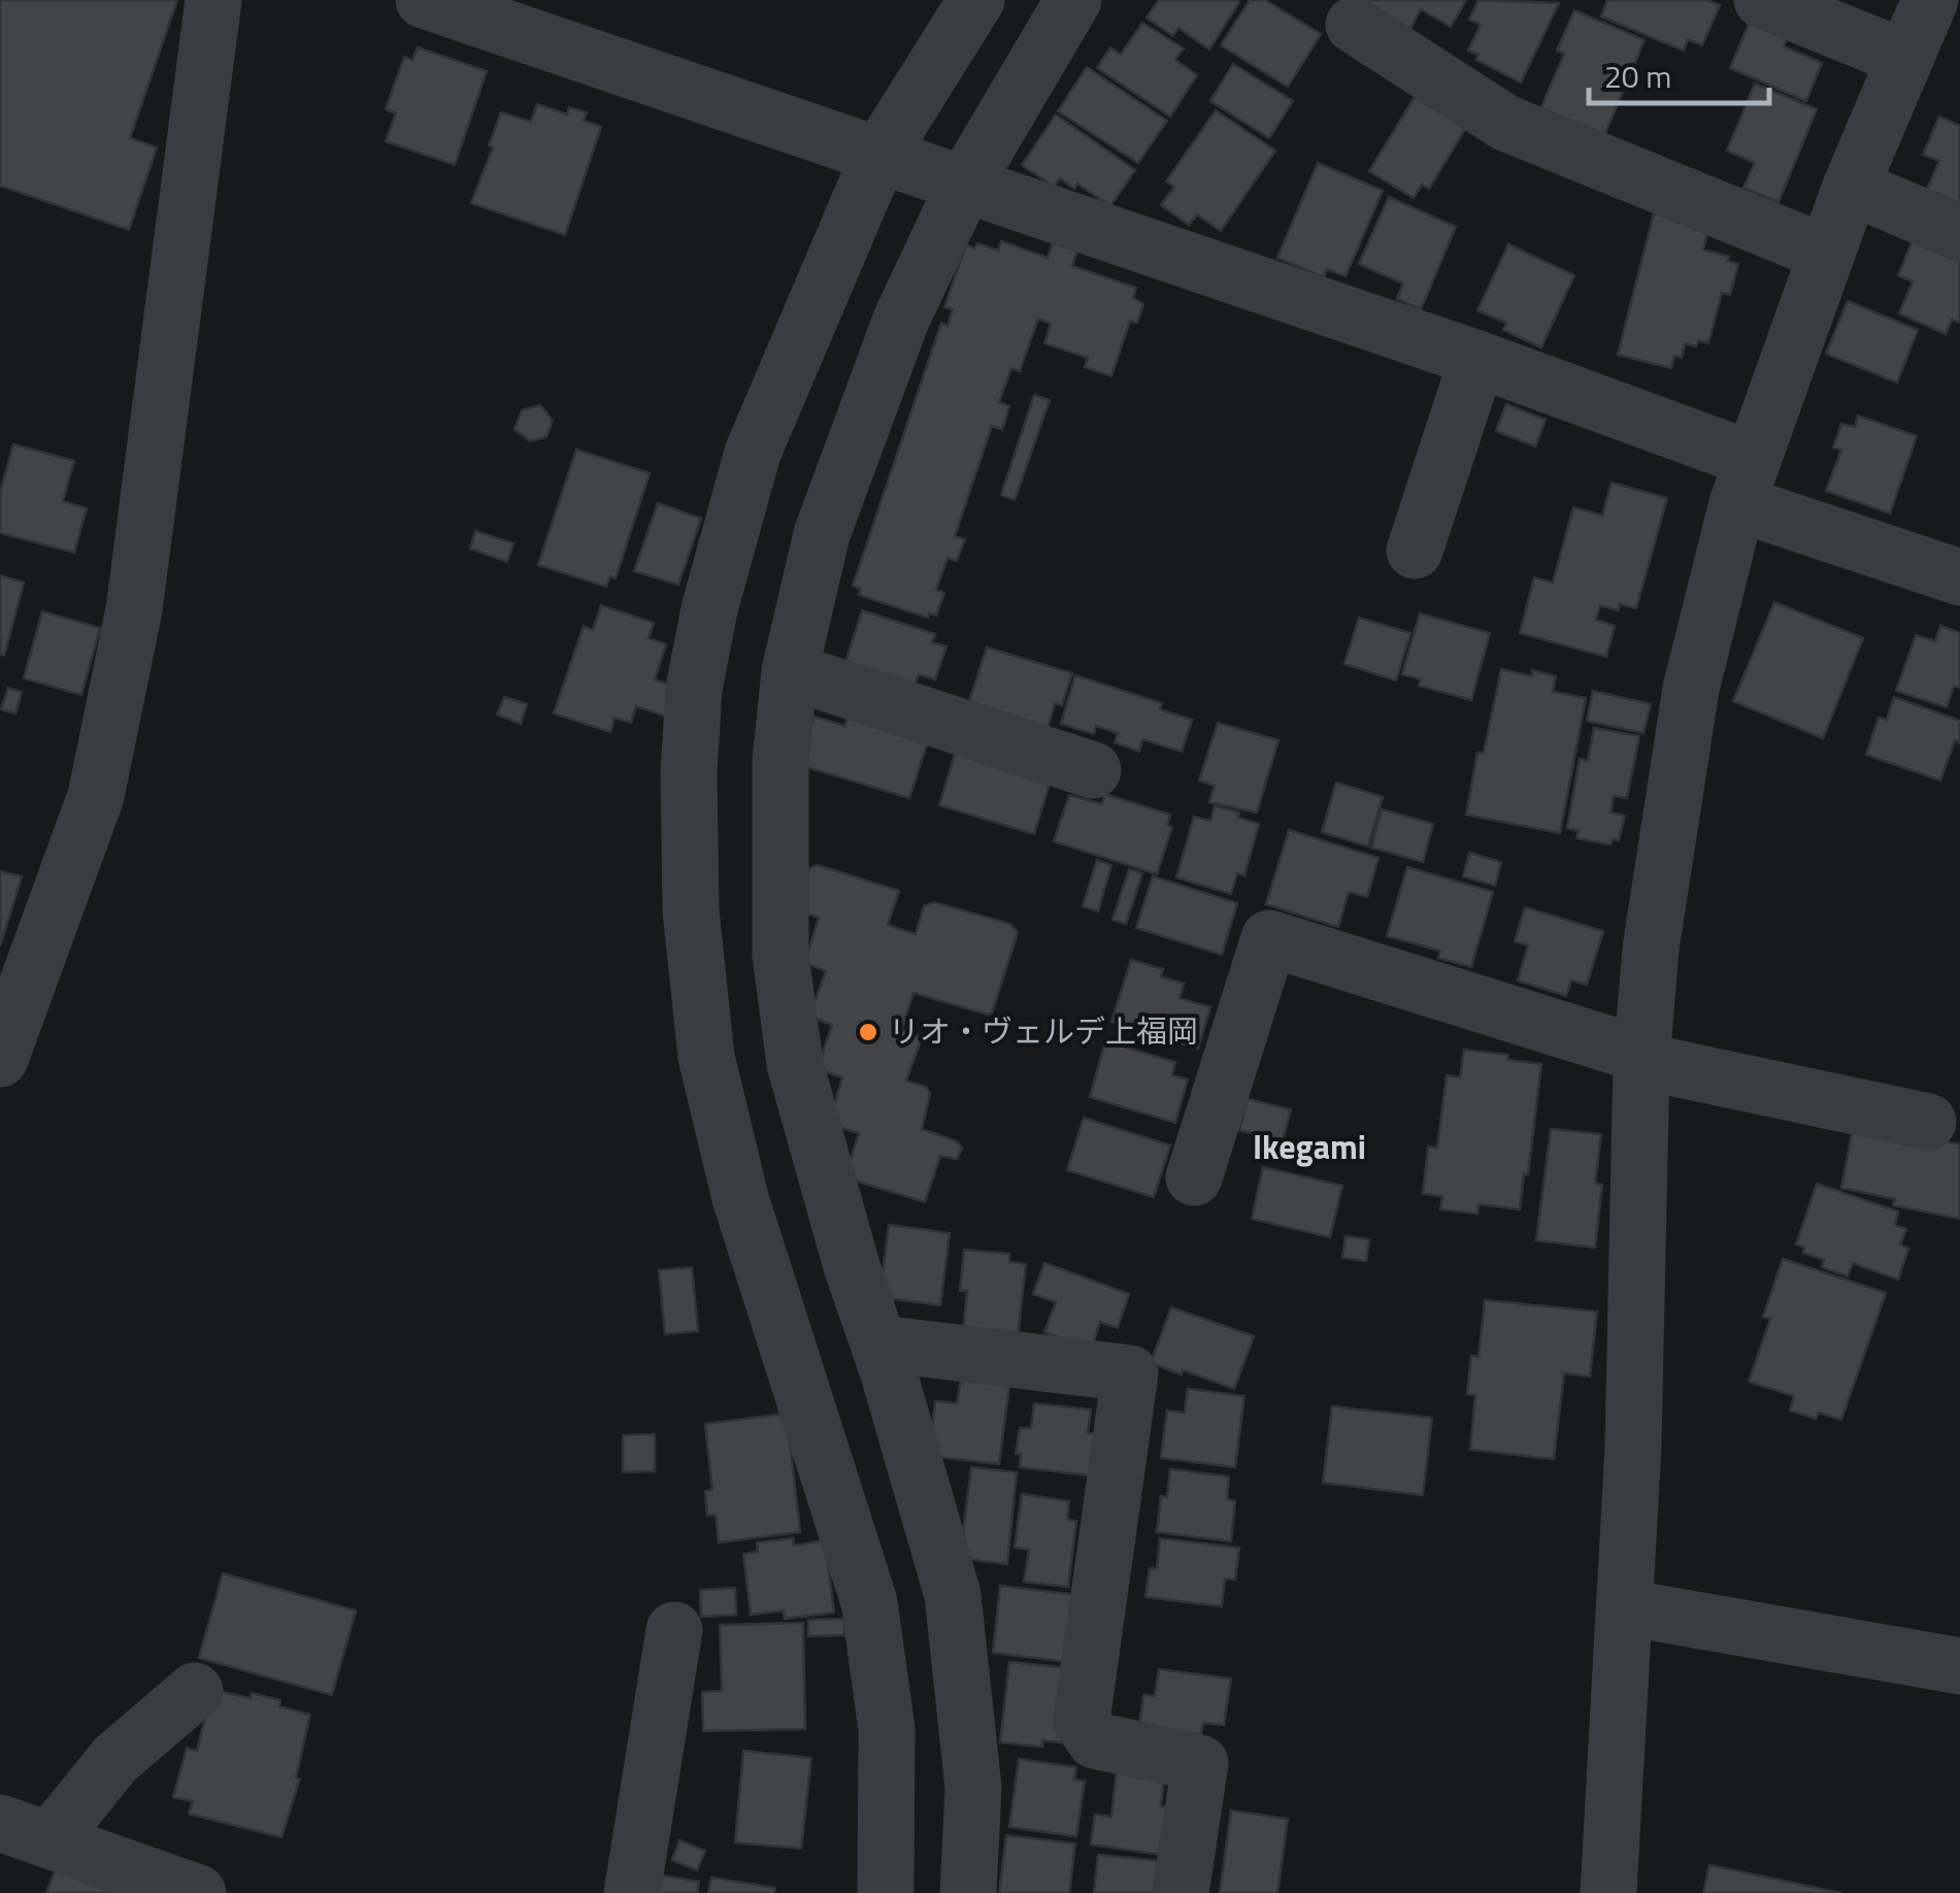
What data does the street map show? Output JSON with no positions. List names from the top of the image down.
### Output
{
  "districts": ["Ikegami"],
  "places": ["リオ・ヴェルデ上福岡"],
  "scale_bar": "20 m"
}
